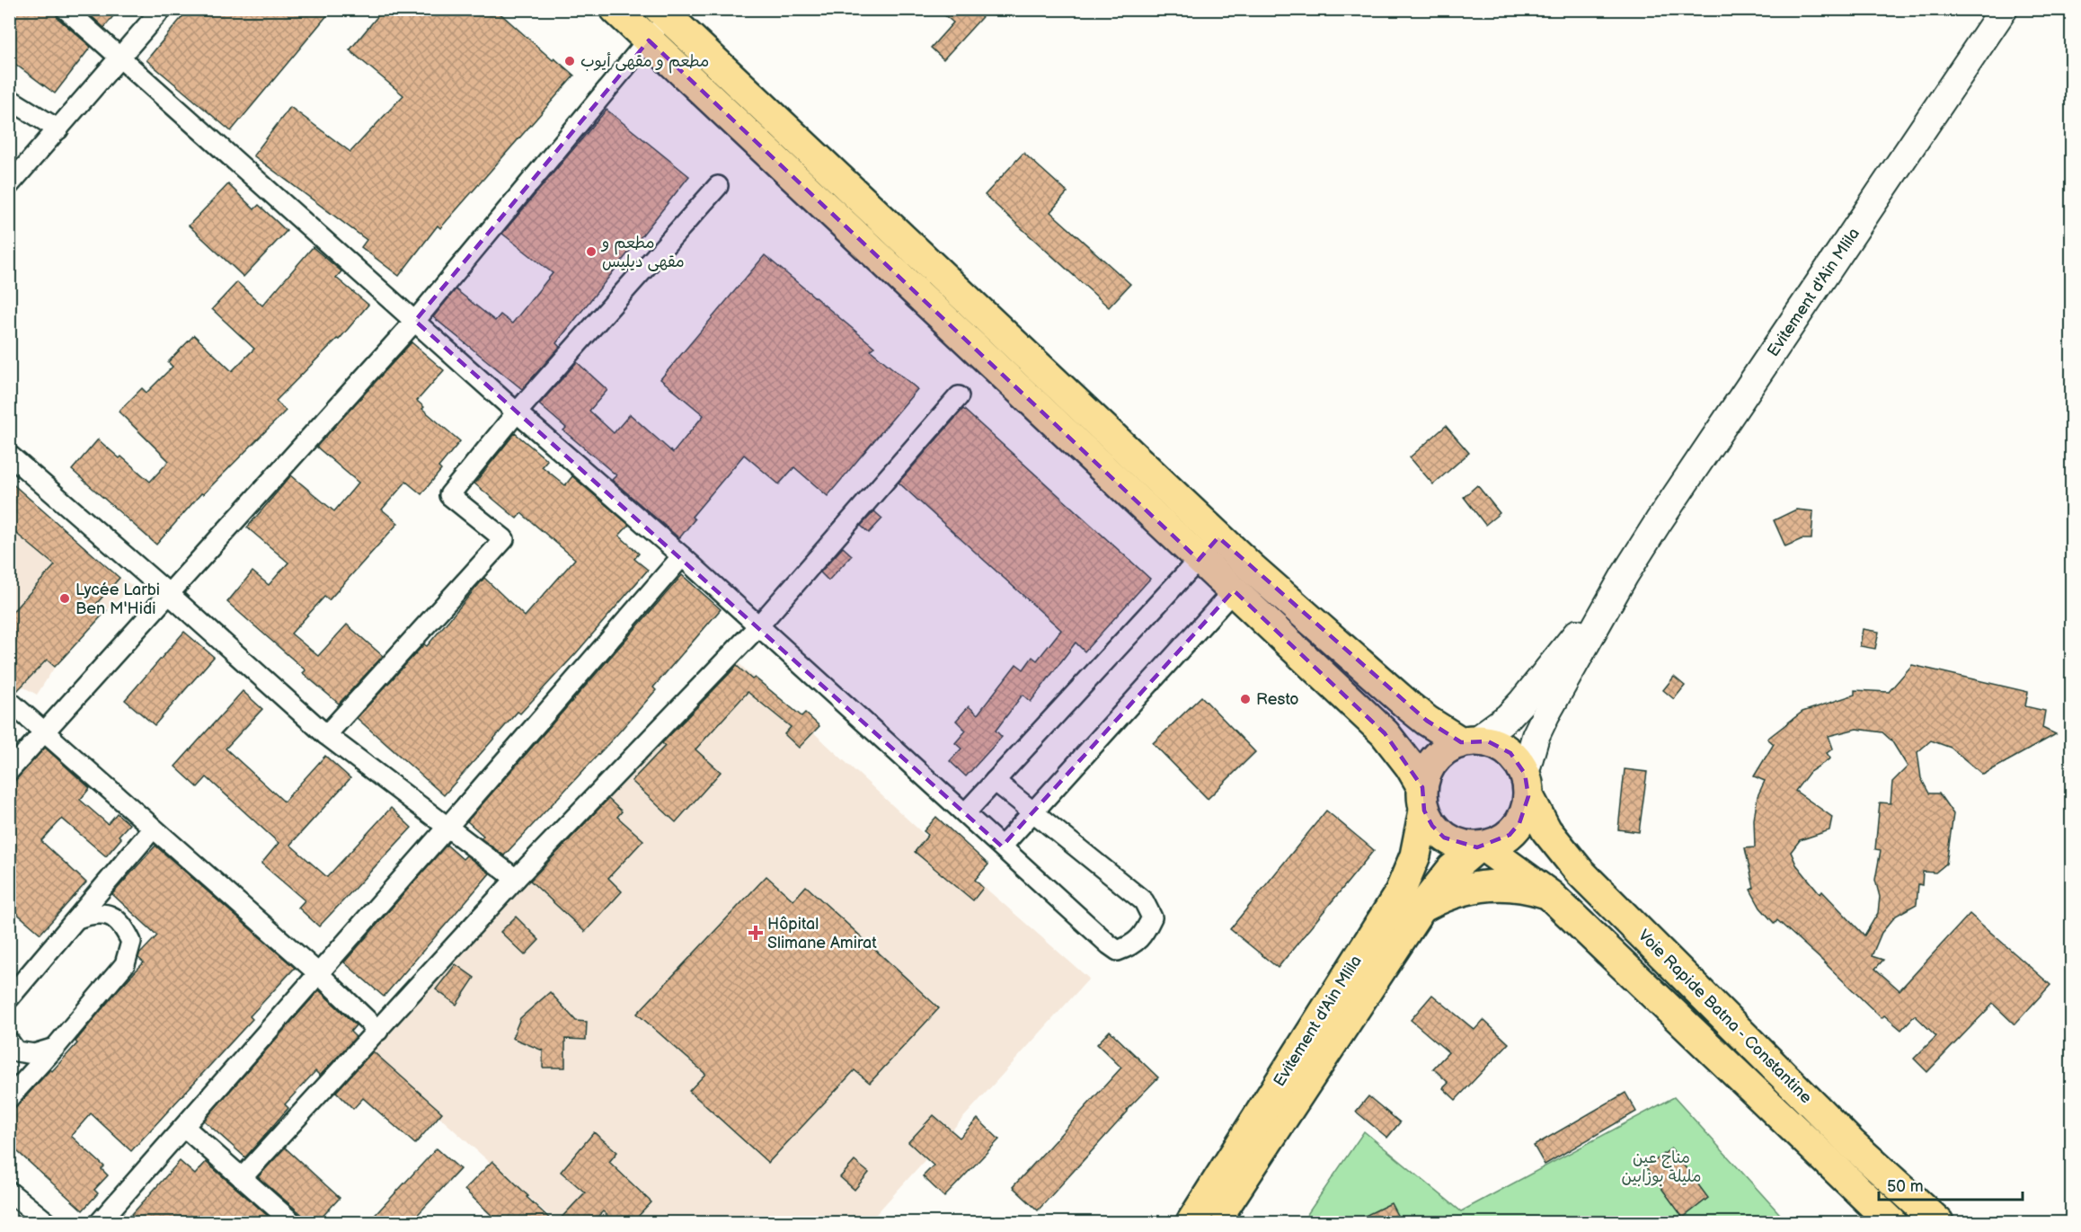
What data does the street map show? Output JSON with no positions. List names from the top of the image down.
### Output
{
  "streets": {
    "highway": ["Evitement d'Ain Mlila", "Voie Rapide Batna - Constantine"]
  },
  "crossings": [
    ["Evitement d'Ain Mlila", "Voie Rapide Batna - Constantine"]
  ],
  "parks": ["مناج عين مليلة بوزابين"],
  "places": {
    "other": [
      "مطعم و مقهى أيوب",
      "مطعم و مقهى ديليس",
      "Lycée Larbi Ben M'Hidi",
      "Resto"
    ],
    "health": ["Hôpital Slimane Amirat"]
  },
  "scale_bar": "50 m"
}
